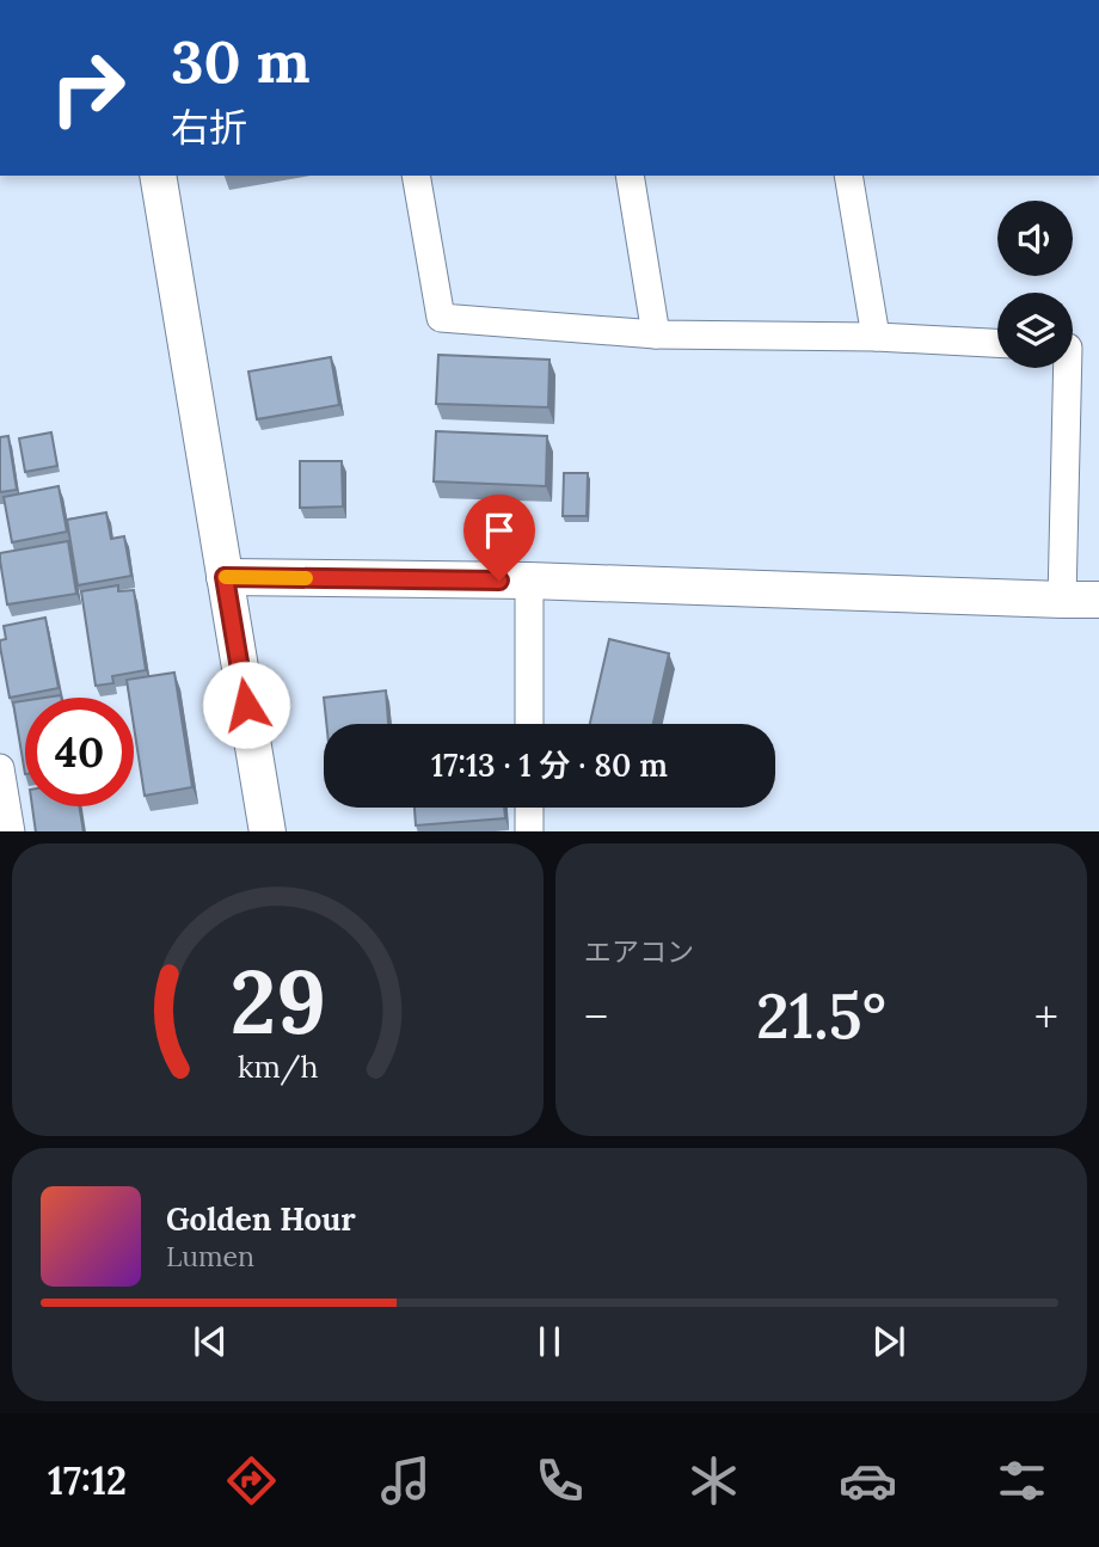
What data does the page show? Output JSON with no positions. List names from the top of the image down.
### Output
{
  "page": {
    "turn": ["30 m", "右折"],
    "limit": "40",
    "trip": "17:13 · 1 分 · 80 m",
    "tile": "エアコン",
    "heat": ["−", "21.5°", "+"],
    "song": ["Golden Hour", "Lumen"],
    "tabs": "17:12",
    "gauge": ["29", "km/h"]
  }
}
